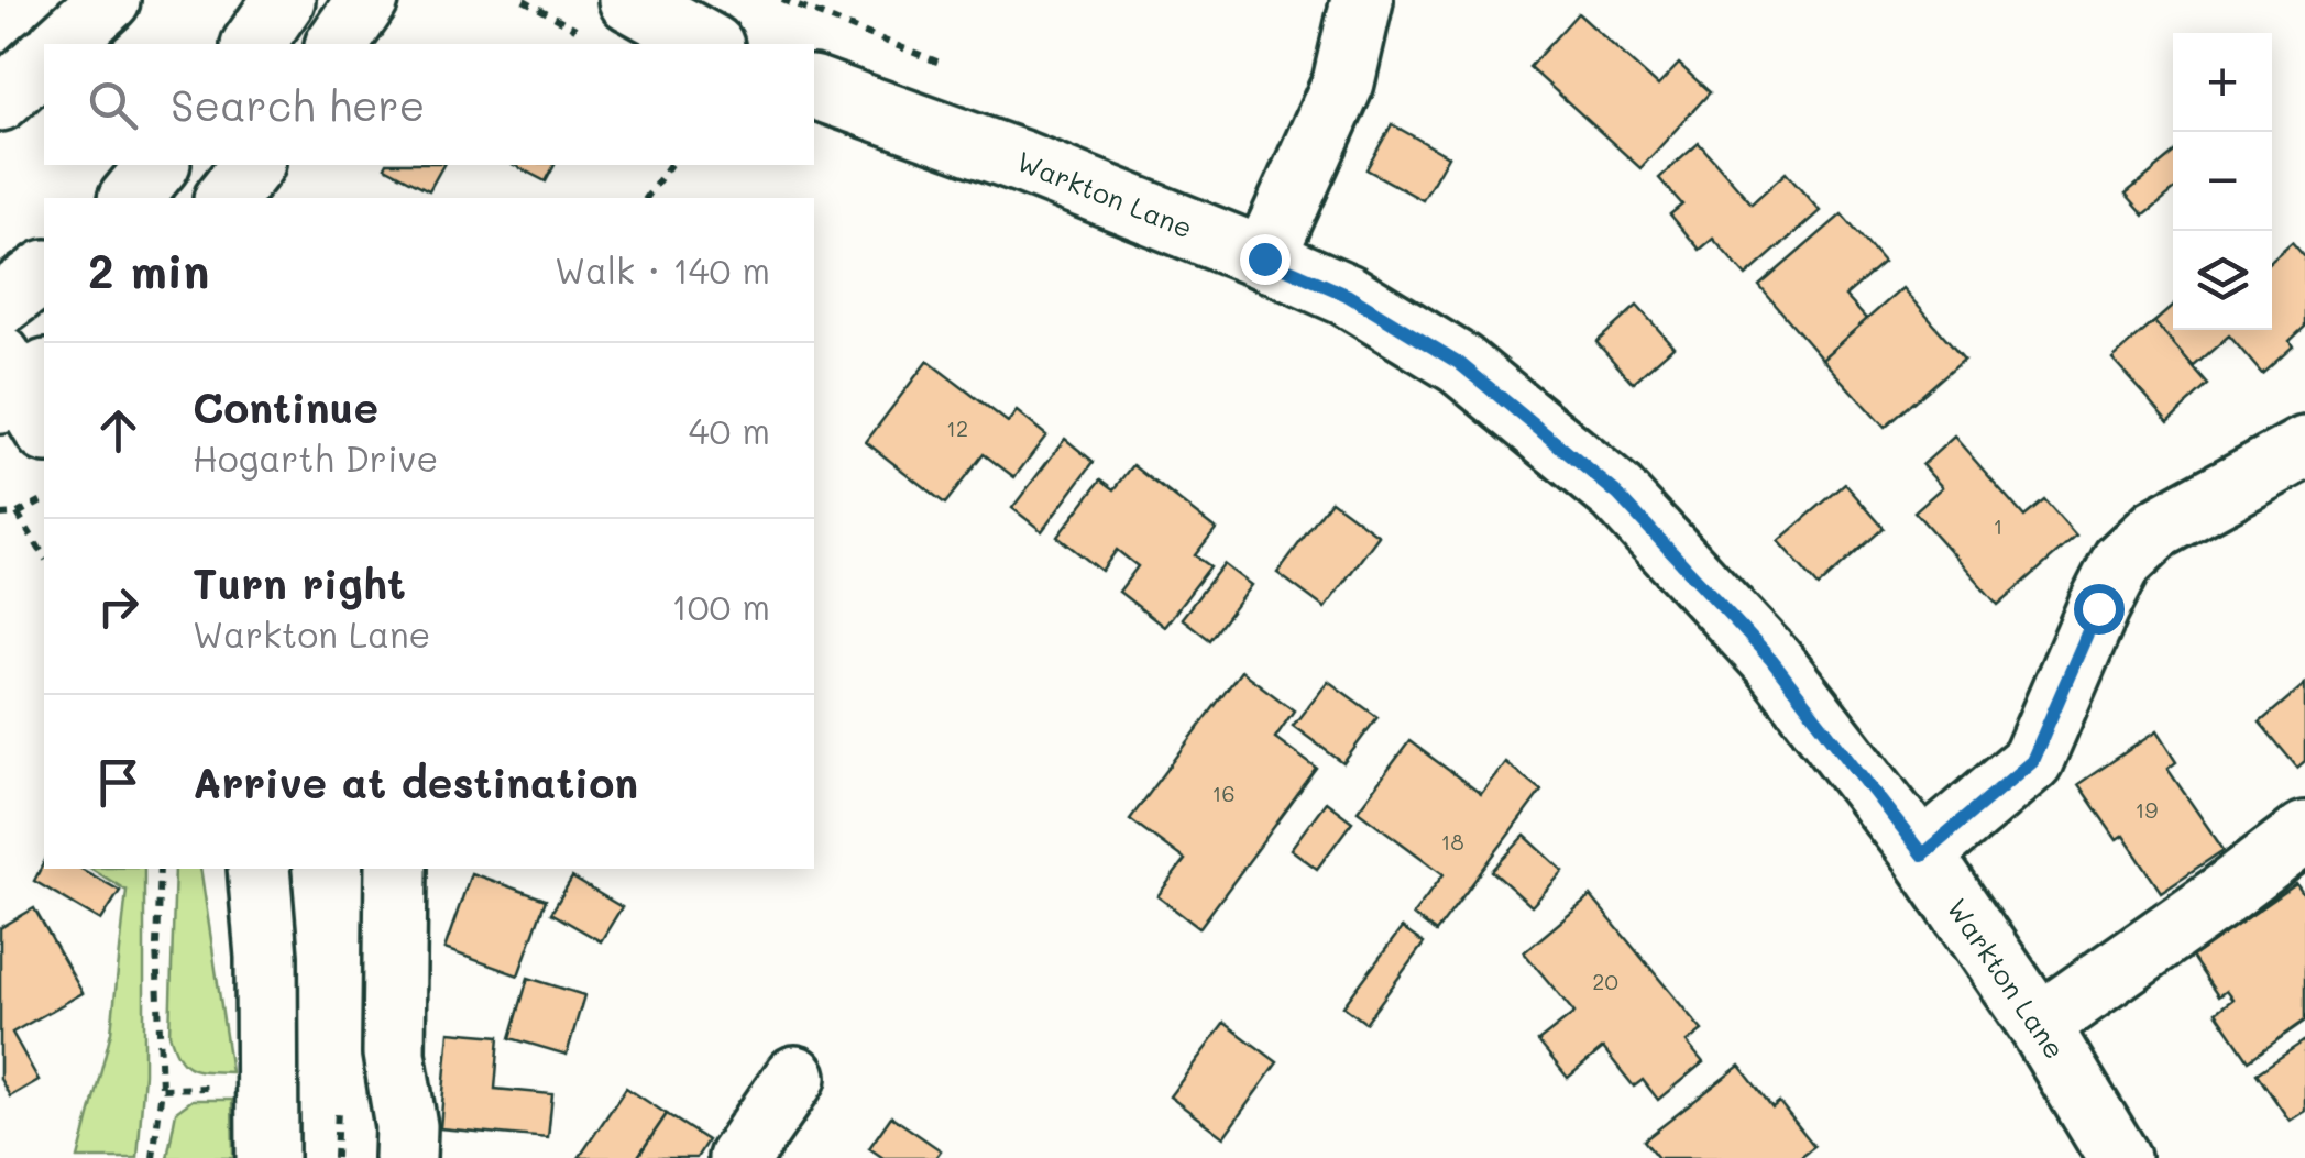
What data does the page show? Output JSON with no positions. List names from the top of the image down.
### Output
{
  "streets": {
    "street": ["Warkton Lane"]
  },
  "house_numbers": [
    "12",
    "1",
    "16",
    "19",
    "18",
    "20"
  ],
  "page": {
    "map_buttons": ["+", "−"],
    "search": "Search here",
    "heading": ["2 min", "Walk · 140 m"],
    "list": [
      ["Continue", "Hogarth Drive", "40 m"],
      ["Turn right", "Warkton Lane", "100 m"],
      "Arrive at destination"
    ]
  }
}
